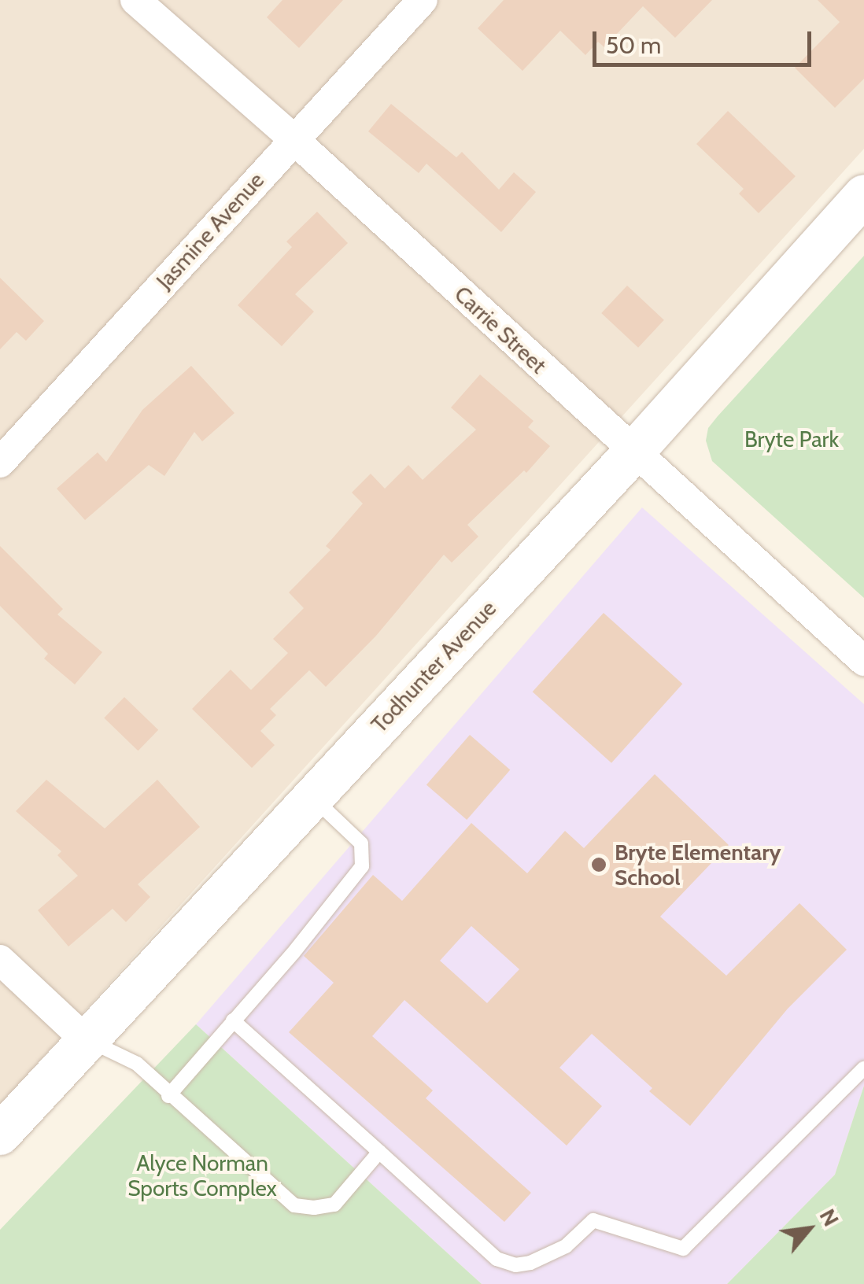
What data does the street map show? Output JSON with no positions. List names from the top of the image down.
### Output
{
  "streets": {
    "street": ["Jasmine Avenue", "Carrie Street", "Todhunter Avenue"]
  },
  "crossings": [
    ["Jasmine Avenue", "Carrie Street"],
    ["Carrie Street", "Todhunter Avenue"]
  ],
  "parks": ["Bryte Park", "Alyce Norman Sports Complex"],
  "places": ["Bryte Elementary School"],
  "scale_bar": "50 m",
  "north": "top right"
}
